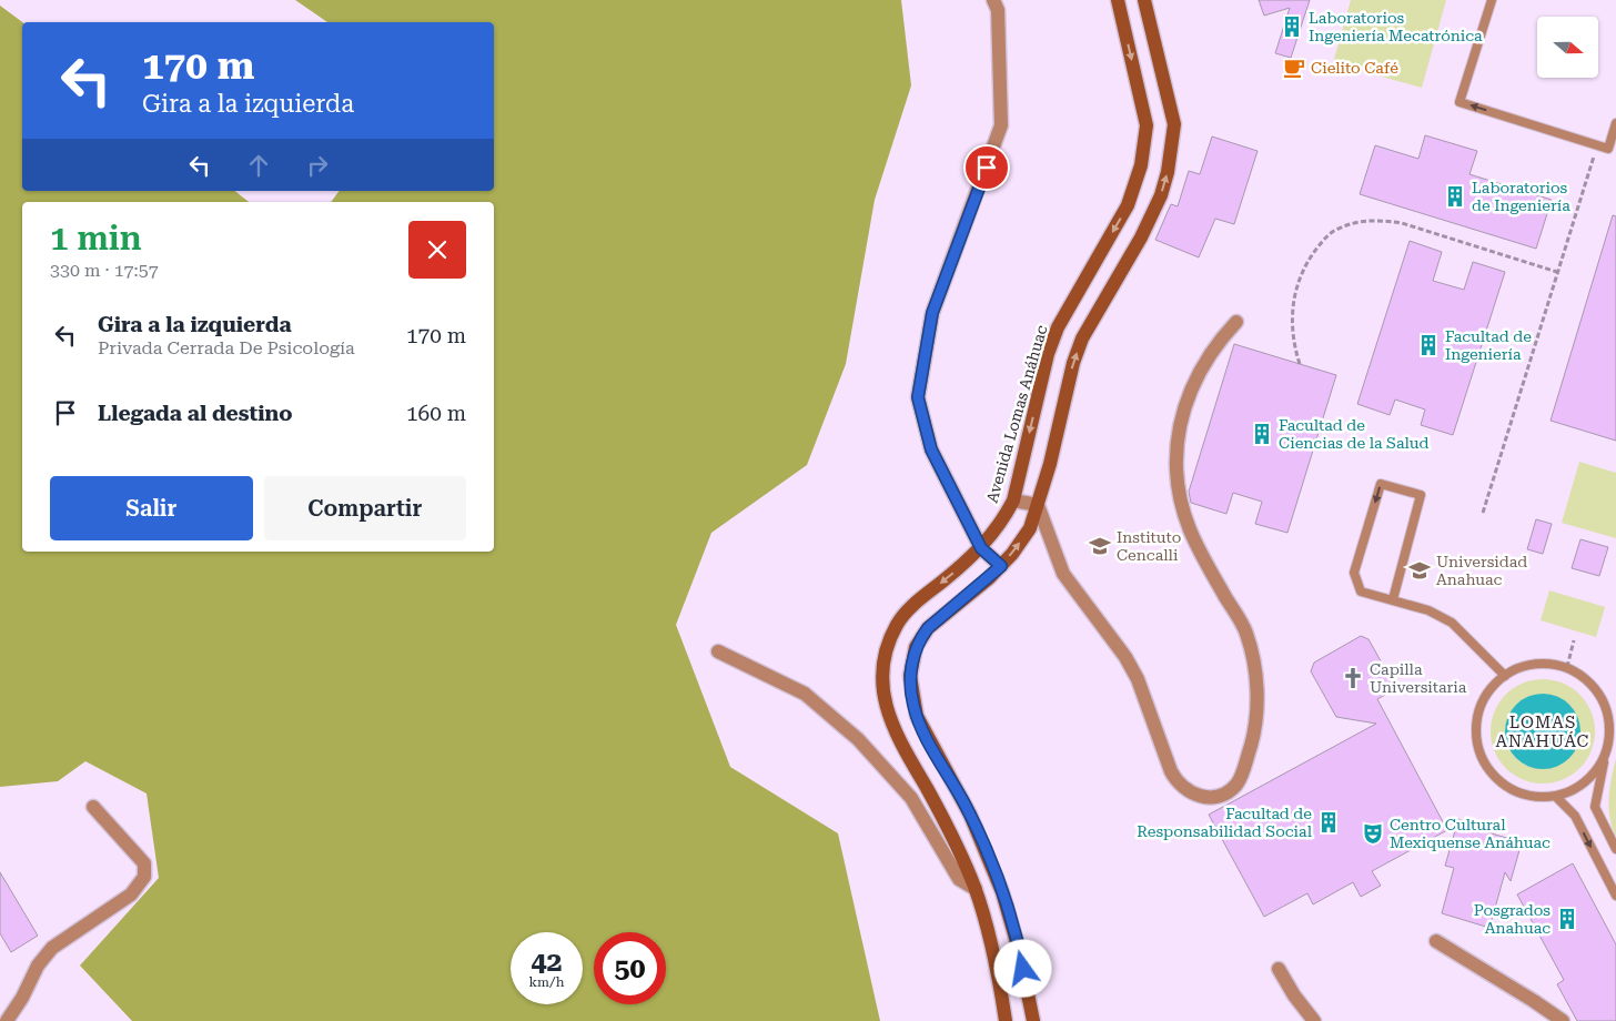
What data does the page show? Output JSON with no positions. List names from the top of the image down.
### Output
{
  "streets": {
    "main road": ["Avenida Lomas Anáhuac"]
  },
  "districts": ["LOMAS ANAHUÁC"],
  "places": {
    "building": [
      "Laboratorios Ingeniería Mecatrónica",
      "Laboratorios de Ingeniería",
      "Facultad de Ingeniería",
      "Facultad de Ciencias de la Salud",
      "Facultad de Responsabilidad Social",
      "Posgrados Anahuac"
    ],
    "cafe": ["Cielito Café"],
    "school or university": ["Instituto Cencalli", "Universidad Anahuac"],
    "church": ["Capilla Universitaria"],
    "theatre": ["Centro Cultural Mexiquense Anáhuac"]
  },
  "north": "right",
  "page": {
    "turn": ["170 m", "Gira a la izquierda"],
    "heading": ["1 min", "330 m · 17:57"],
    "list": [
      {
        "name": "Gira a la izquierda",
        "note": "Privada Cerrada De Psicología",
        "value": "170 m"
      },
      {
        "name": "Llegada al destino",
        "value": "160 m"
      }
    ],
    "buttons": ["Salir", "Compartir"],
    "speed": "42 km/h",
    "limit": "50"
  }
}
